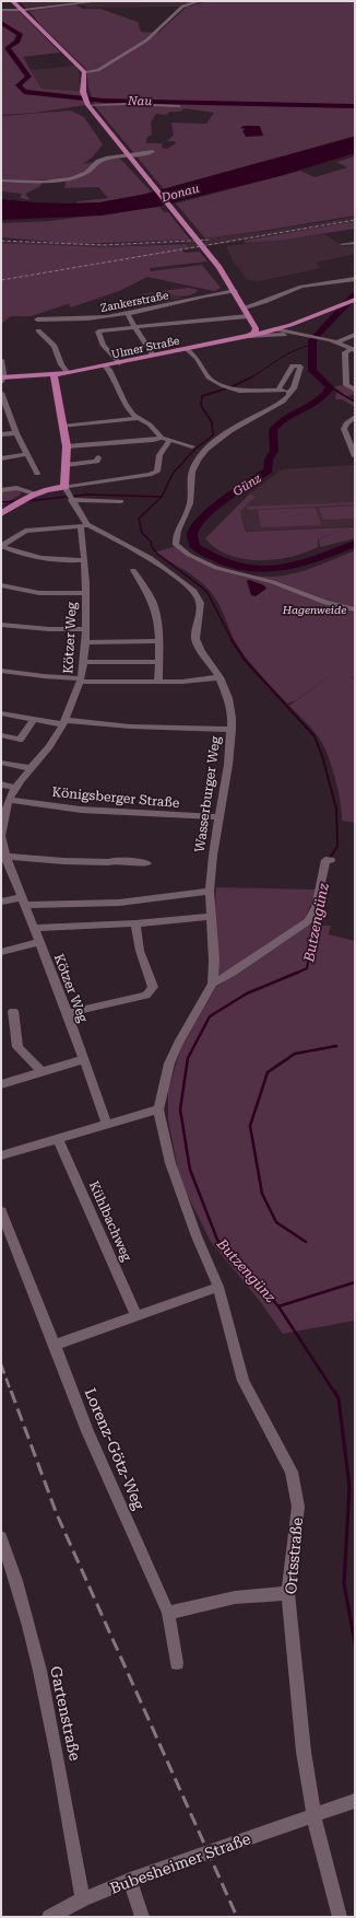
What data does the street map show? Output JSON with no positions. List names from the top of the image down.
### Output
{
  "streets": {
    "main road": ["Ulmer Straße"],
    "street": [
      "Zankerstraße",
      "Kötzer Weg",
      "Wasserburger Weg",
      "Königsberger Straße",
      "Kühlbachweg",
      "Lorenz-Götz-Weg",
      "Ortsstraße",
      "Gartenstraße",
      "Bubesheimer Straße"
    ]
  },
  "crossings": [
    ["Kötzer Weg", "Wasserburger Weg"],
    ["Kötzer Weg", "Königsberger Straße"],
    ["Wasserburger Weg", "Königsberger Straße"],
    ["Wasserburger Weg", "Ortsstraße"],
    ["Ortsstraße", "Bubesheimer Straße"],
    ["Gartenstraße", "Bubesheimer Straße"]
  ],
  "water": [
    "Nau",
    "Donau",
    "Günz",
    "Butzengünz"
  ],
  "parks": ["Hagenweide"]
}
